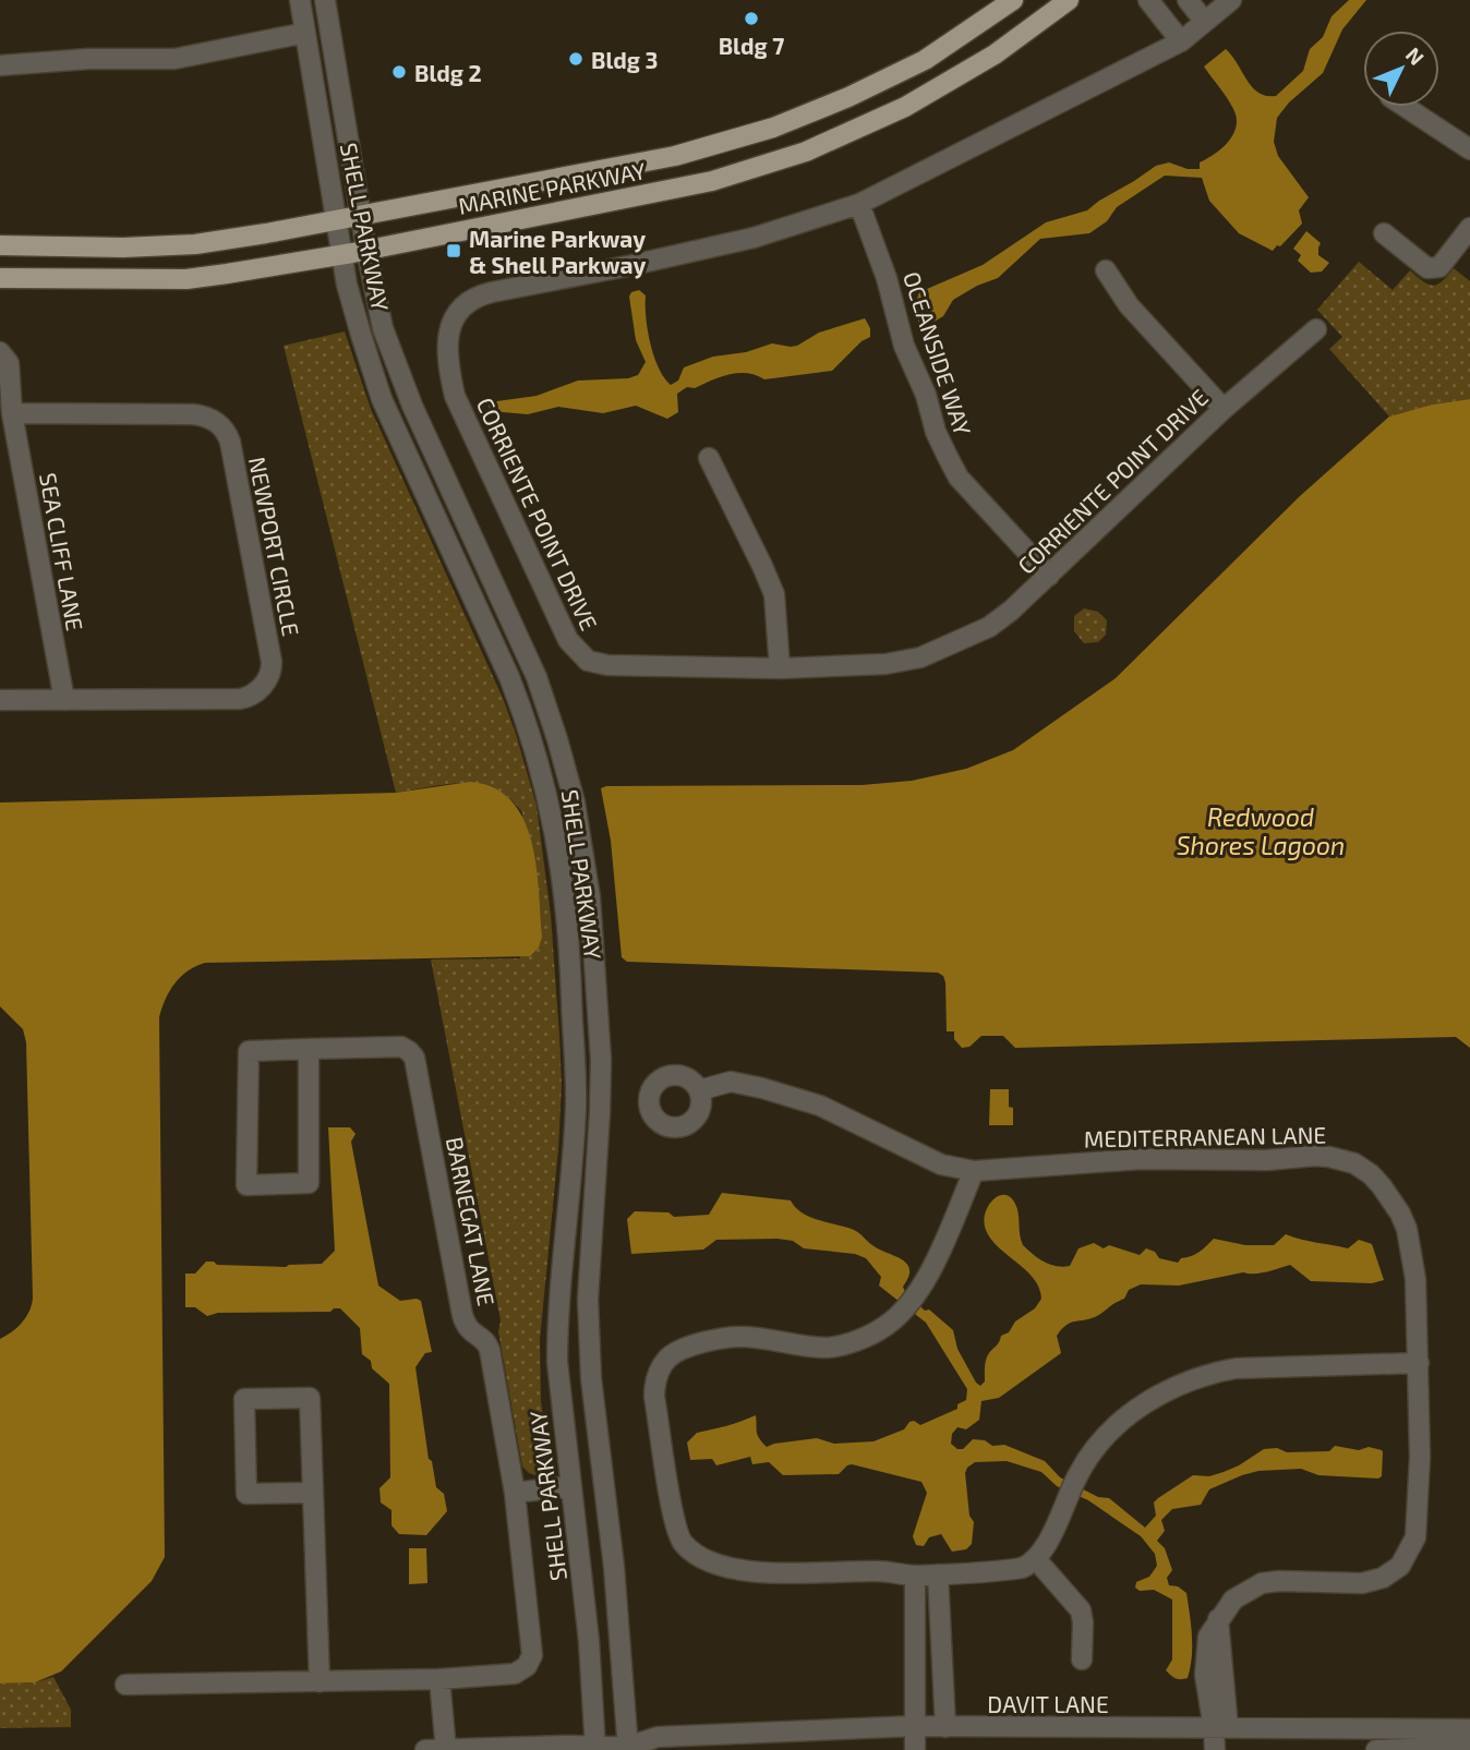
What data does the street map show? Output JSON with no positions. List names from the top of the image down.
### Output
{
  "streets": {
    "main road": ["MARINE PARKWAY"],
    "street": [
      "SHELL PARKWAY",
      "OCEANSIDE WAY",
      "CORRIENTE POINT DRIVE",
      "NEWPORT CIRCLE",
      "SEA CLIFF LANE",
      "MEDITERRANEAN LANE",
      "BARNEGAT LANE",
      "DAVIT LANE"
    ]
  },
  "crossings": [
    ["MARINE PARKWAY", "SHELL PARKWAY"],
    ["SHELL PARKWAY", "DAVIT LANE"],
    ["OCEANSIDE WAY", "CORRIENTE POINT DRIVE"],
    ["NEWPORT CIRCLE", "SEA CLIFF LANE"],
    ["MEDITERRANEAN LANE", "DAVIT LANE"]
  ],
  "water": ["Redwood Shores Lagoon"],
  "places": {
    "other": ["Bldg 7", "Bldg 3", "Bldg 2"],
    "transit": ["Marine Parkway & Shell Parkway"]
  },
  "north": "top right"
}
